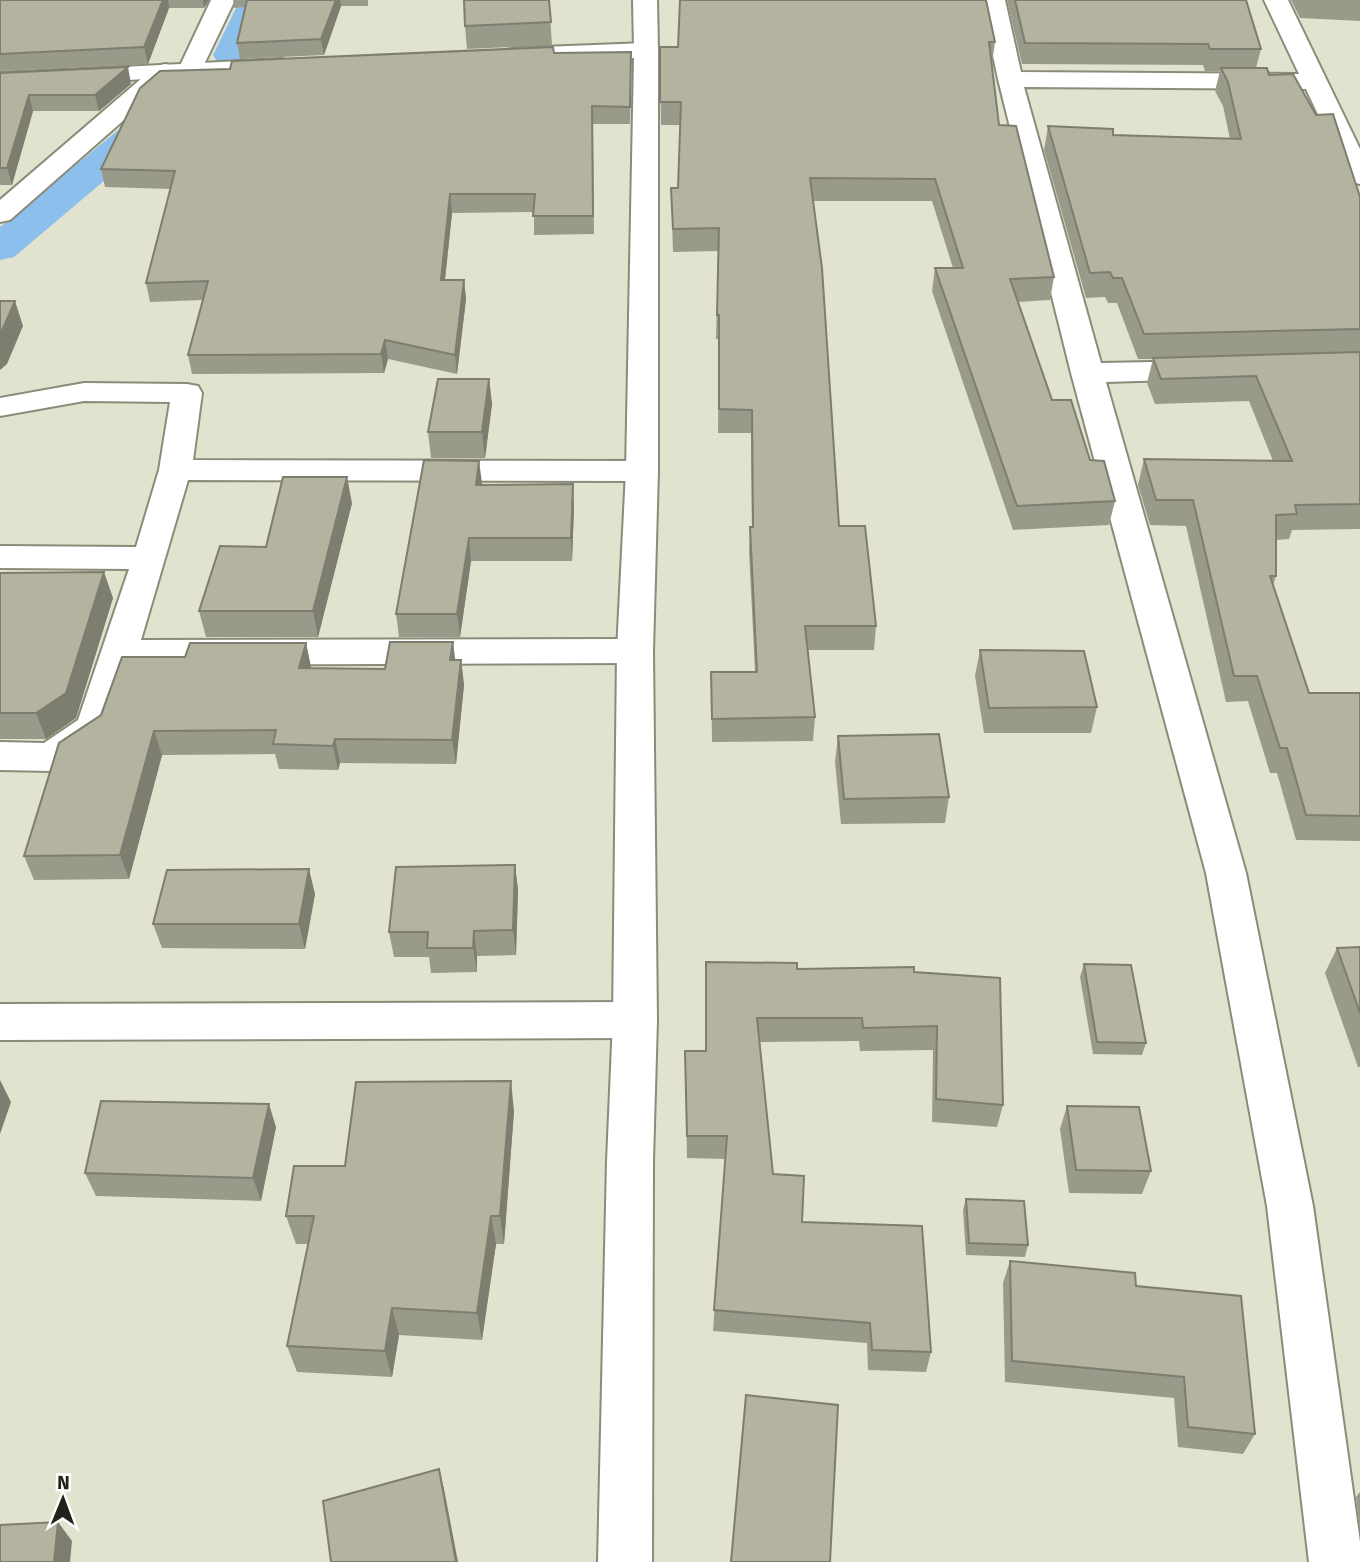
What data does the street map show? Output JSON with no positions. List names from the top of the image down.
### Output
{
  "north": "top"
}
